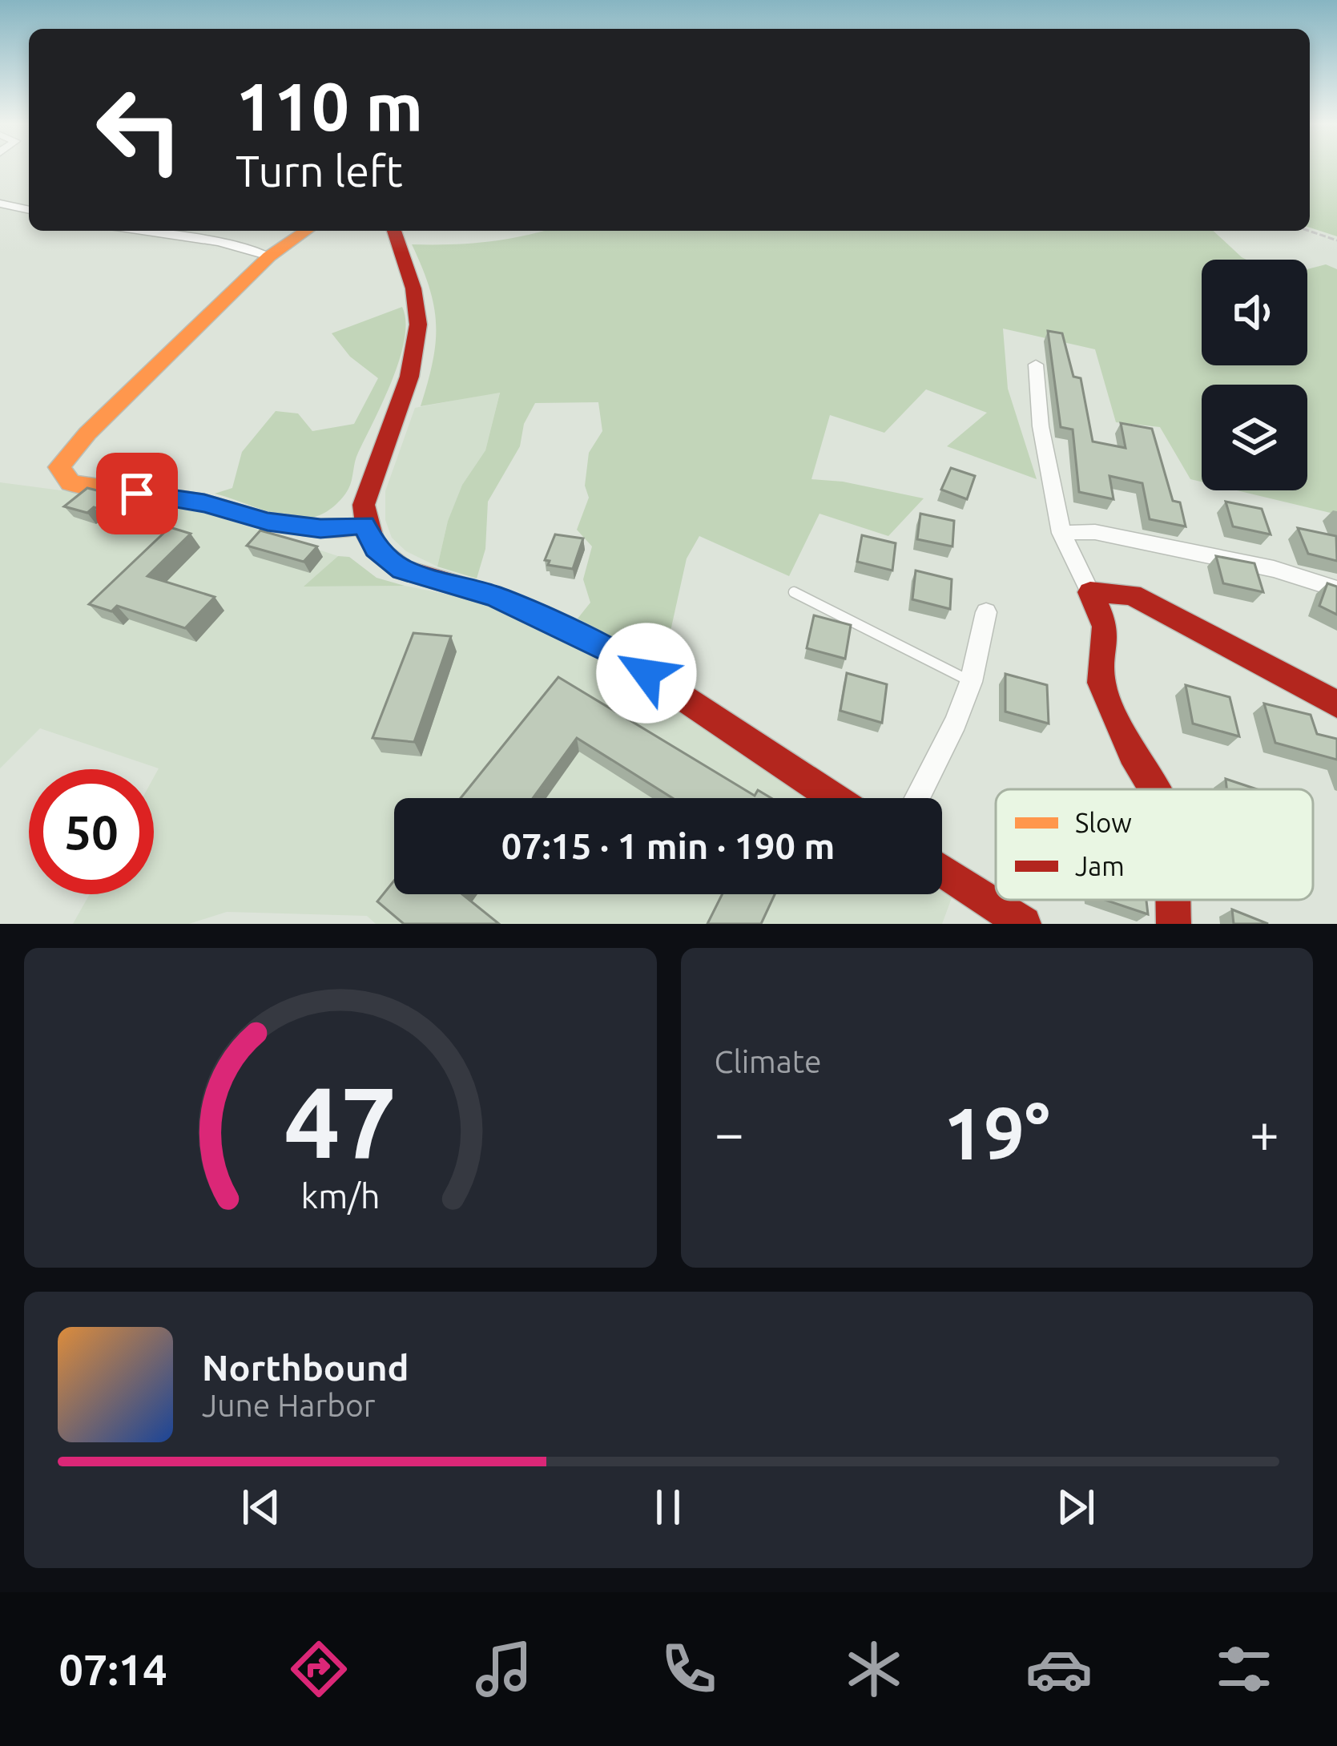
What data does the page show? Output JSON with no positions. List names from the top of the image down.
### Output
{
  "legend": ["Slow", "Jam"],
  "page": {
    "turn": ["110 m", "Turn left"],
    "limit": "50",
    "trip": "07:15 · 1 min · 190 m",
    "tile": "Climate",
    "heat": ["−", "19°", "+"],
    "song": ["Northbound", "June Harbor"],
    "tabs": "07:14",
    "gauge": ["47", "km/h"]
  }
}
